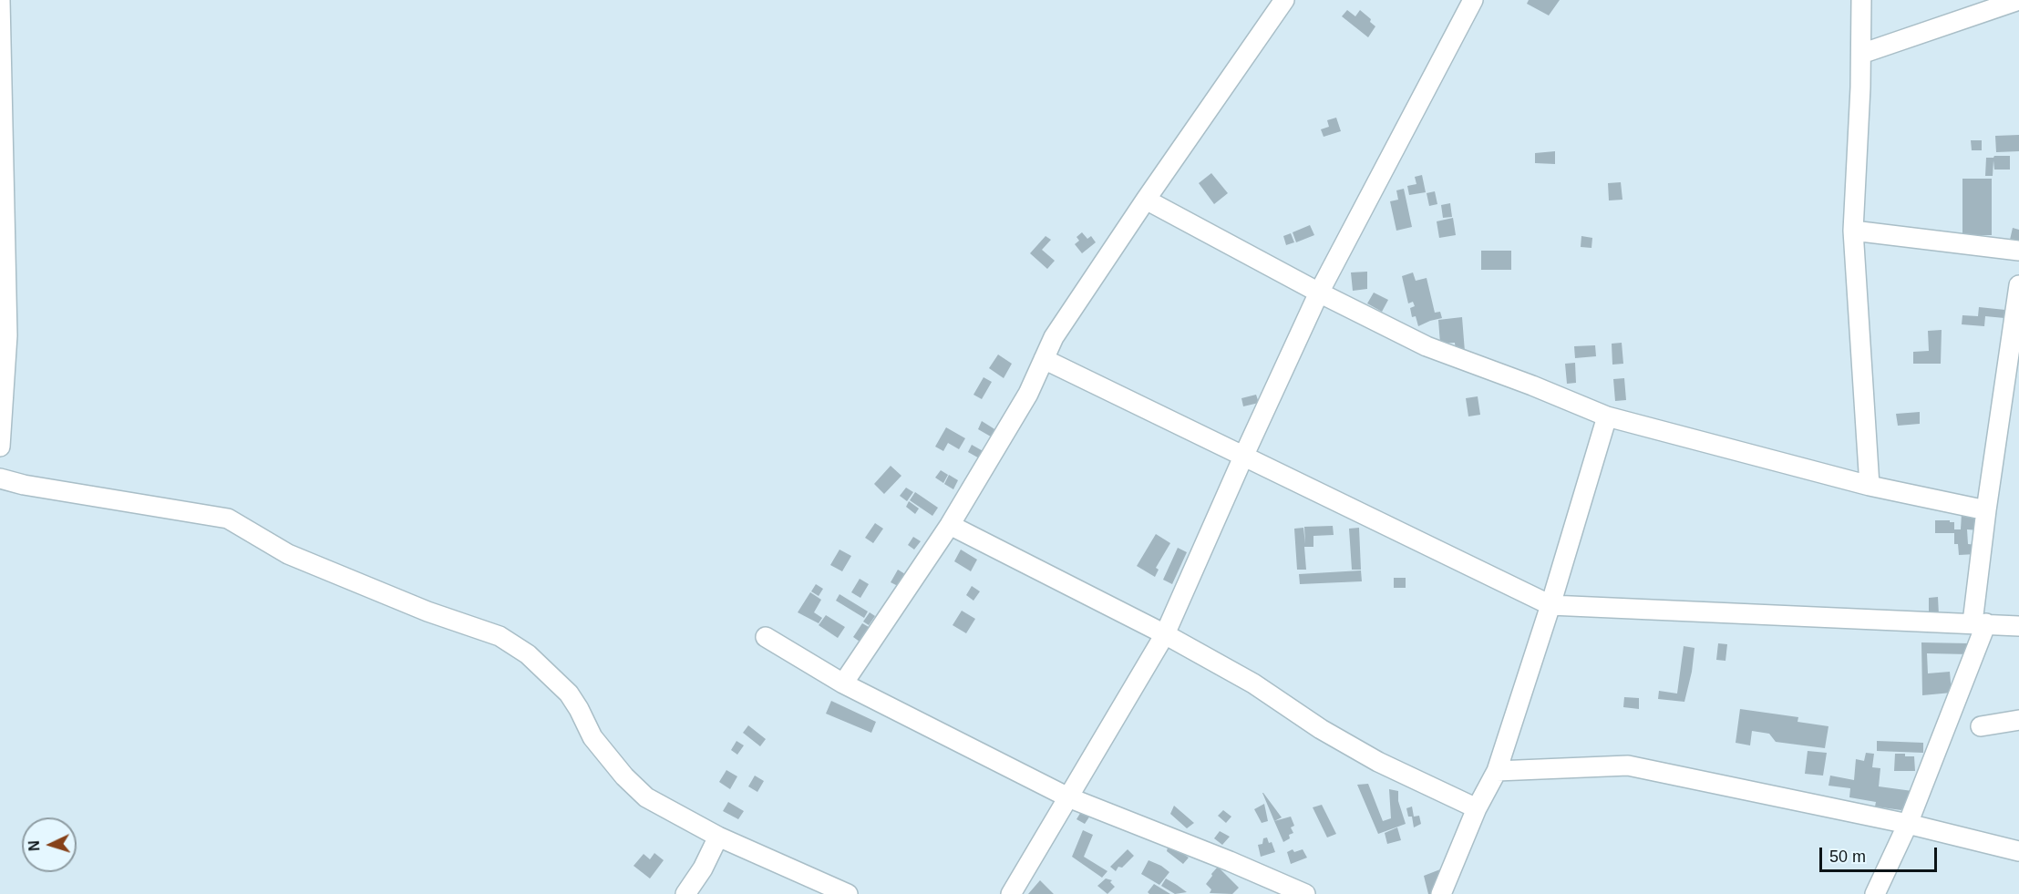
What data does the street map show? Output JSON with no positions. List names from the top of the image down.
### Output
{
  "scale_bar": "50 m",
  "north": "left"
}
